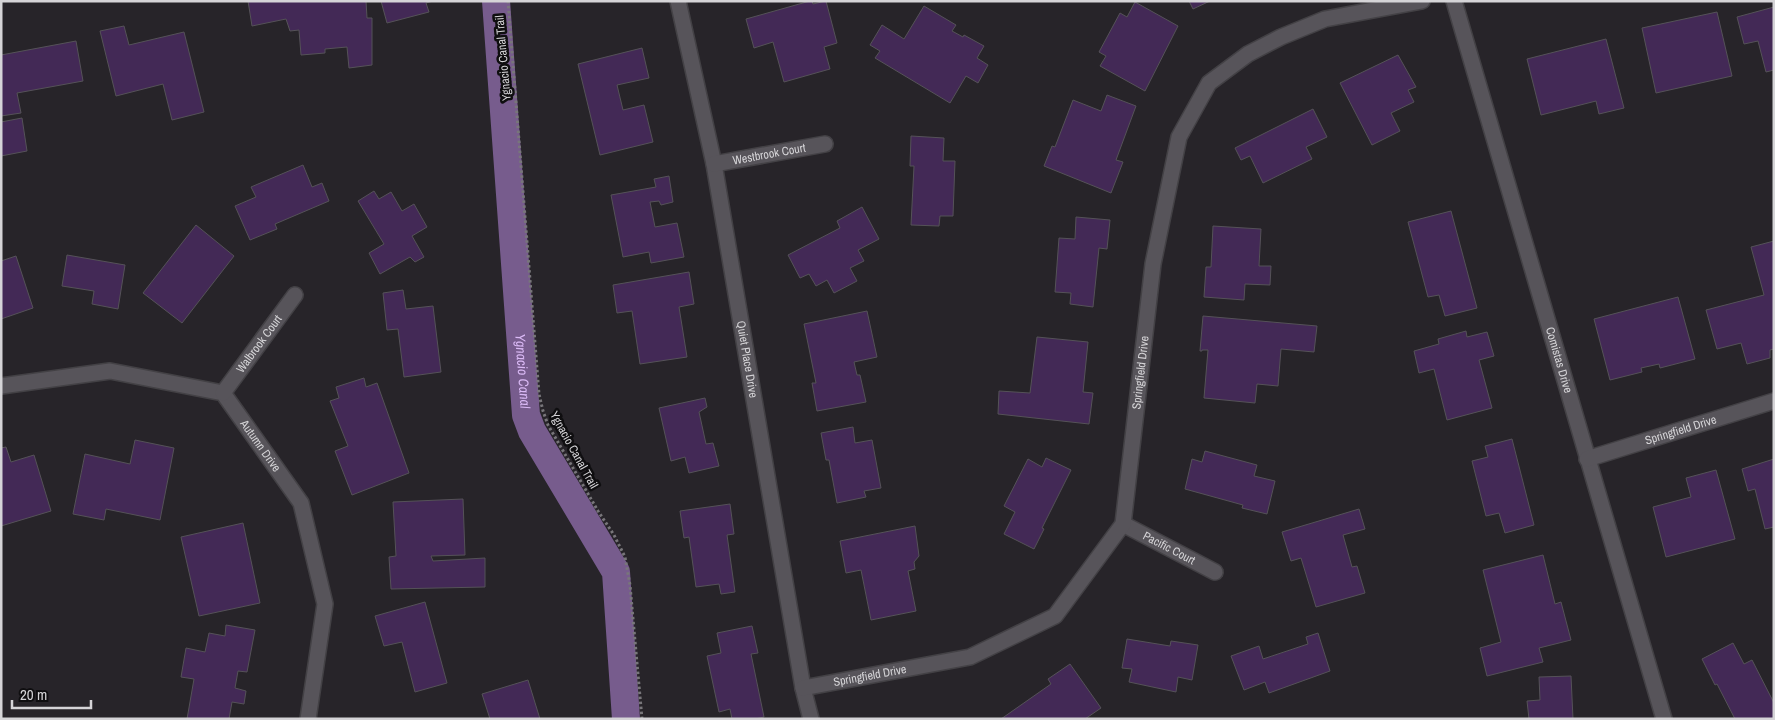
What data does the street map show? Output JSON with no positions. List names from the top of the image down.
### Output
{
  "streets": {
    "street": [
      "Westbrook Court",
      "Walbrook Court",
      "Quiet Place Drive",
      "Comistas Drive",
      "Springfield Drive",
      "Autumn Drive",
      "Pacific Court"
    ],
    "path": ["Ygnacio Canal Trail"]
  },
  "crossings": [
    ["Westbrook Court", "Quiet Place Drive"],
    ["Walbrook Court", "Autumn Drive"],
    ["Quiet Place Drive", "Springfield Drive"],
    ["Comistas Drive", "Springfield Drive"],
    ["Springfield Drive", "Pacific Court"]
  ],
  "water": ["Ygnacio Canal"],
  "scale_bar": "20 m"
}
